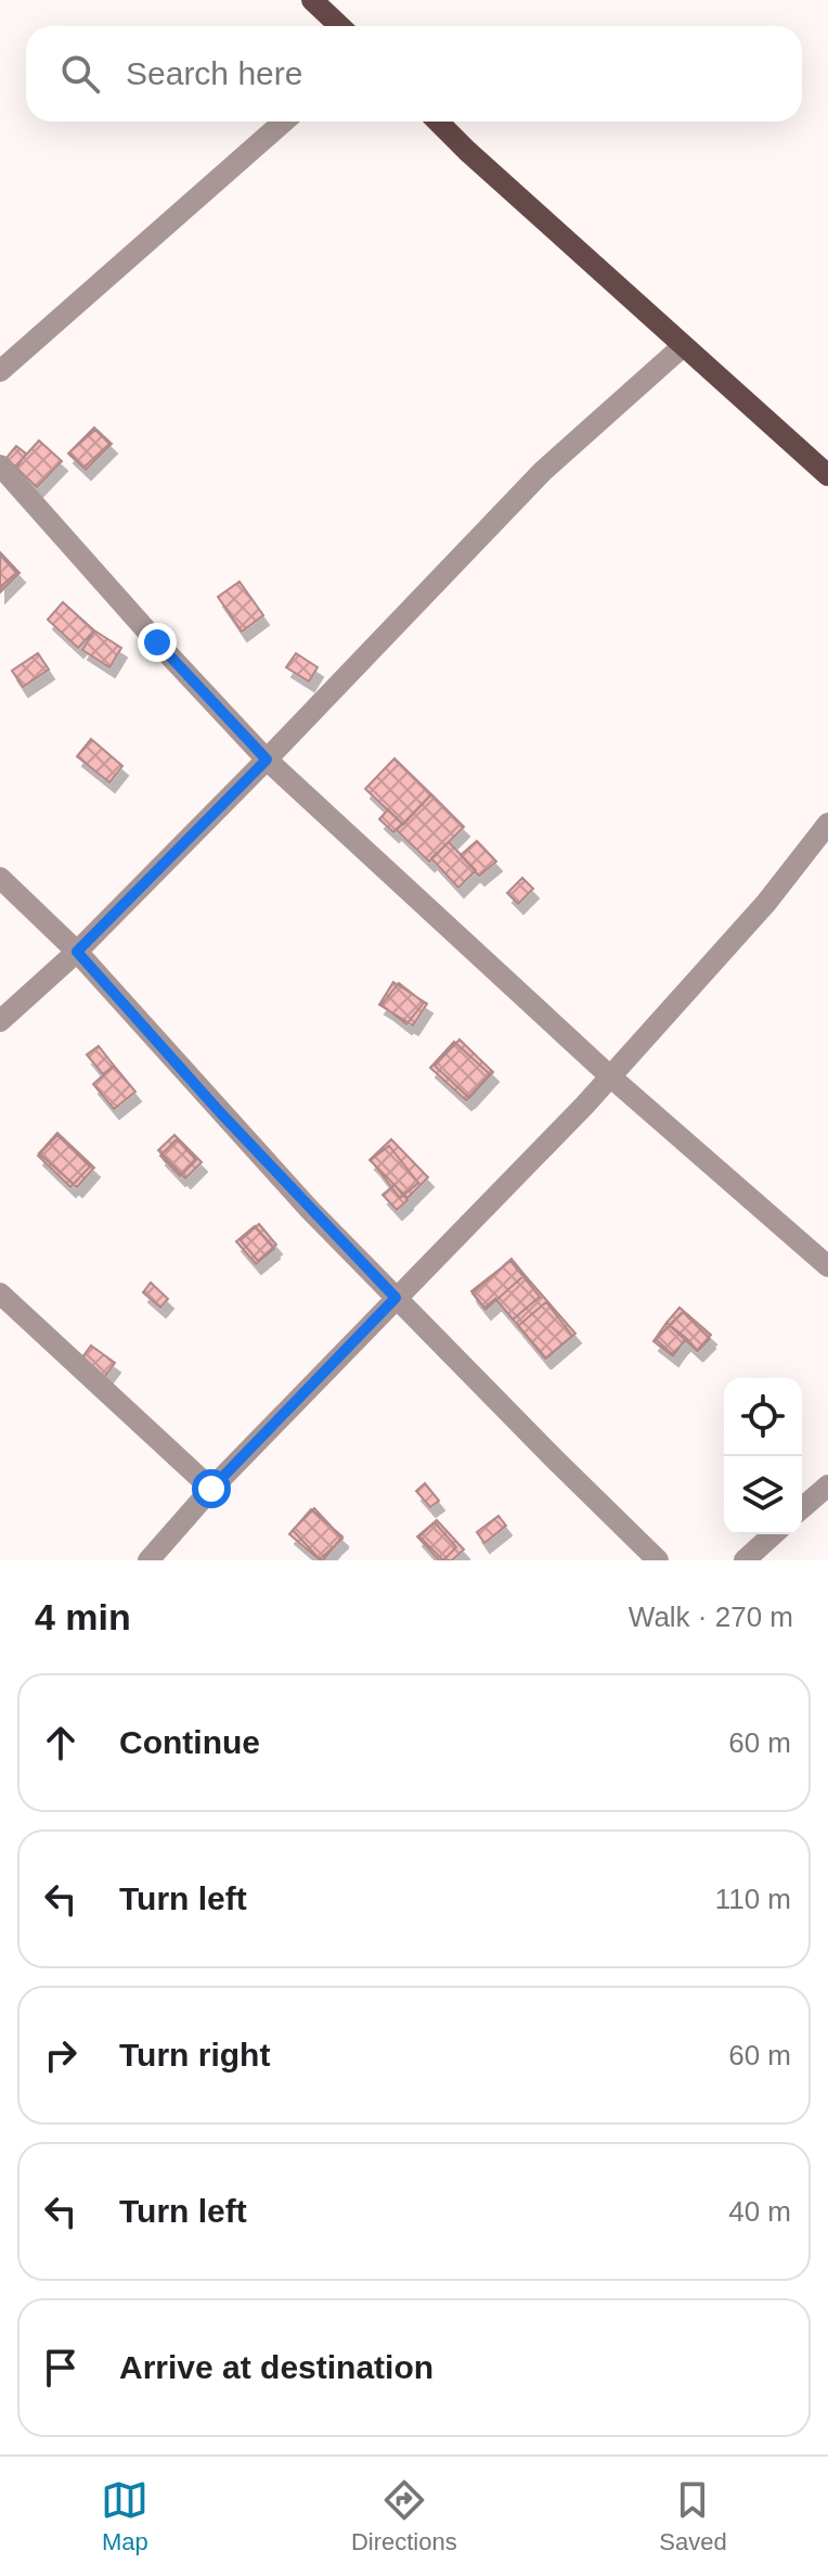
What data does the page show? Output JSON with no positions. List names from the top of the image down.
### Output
{
  "page": {
    "search": "Search here",
    "heading": ["4 min", "Walk · 270 m"],
    "list": [
      ["Continue", "60 m"],
      ["Turn left", "110 m"],
      ["Turn right", "60 m"],
      ["Turn left", "40 m"],
      "Arrive at destination"
    ],
    "nav": ["Map", "Directions", "Saved"]
  }
}
